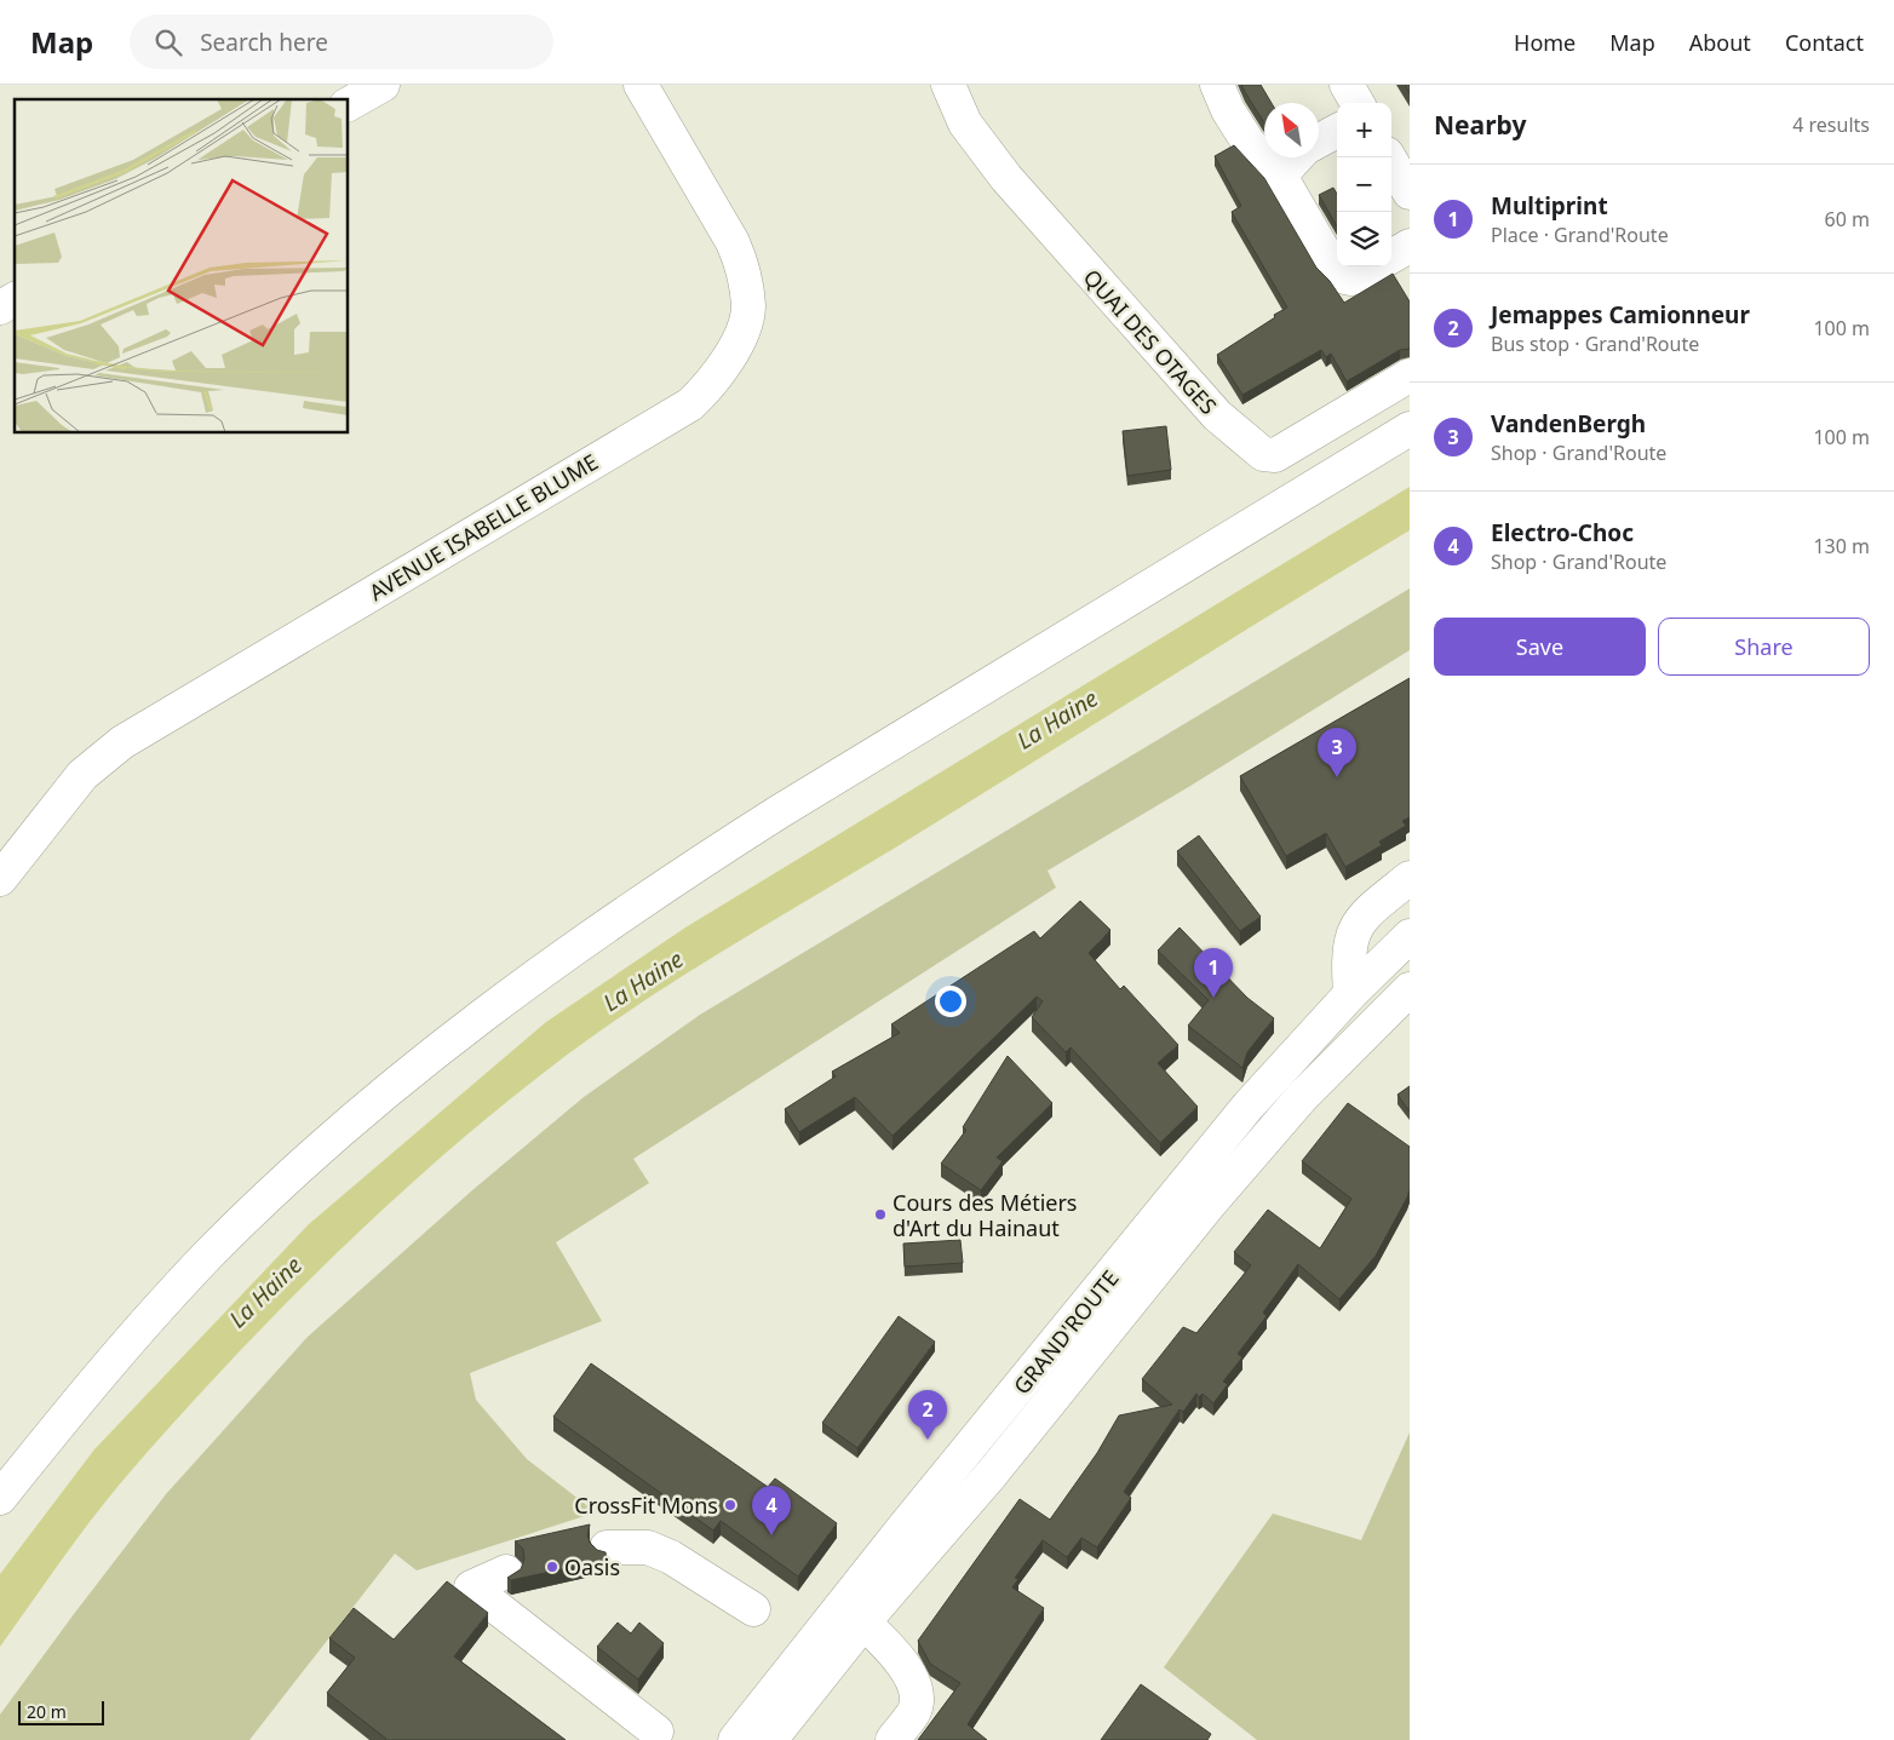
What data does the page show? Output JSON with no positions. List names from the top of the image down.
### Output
{
  "streets": {
    "street": ["QUAI DES OTAGES", "AVENUE ISABELLE BLUME", "GRAND'ROUTE"]
  },
  "water": ["La Haine"],
  "places": ["Cours des Métiers d'Art du Hainaut", "CrossFit Mons", "Oasis"],
  "scale_bar": "20 m",
  "north": "top left",
  "page": {
    "header": "Map",
    "search": "Search here",
    "nav": [
      "Home",
      "Map",
      "About",
      "Contact"
    ],
    "heading": ["Nearby", "4 results"],
    "map_buttons": ["+", "−"],
    "list": [
      {
        "mark": "1",
        "name": "Multiprint",
        "note": "Place · Grand'Route",
        "value": "60 m"
      },
      {
        "mark": "2",
        "name": "Jemappes Camionneur",
        "note": "Bus stop · Grand'Route",
        "value": "100 m"
      },
      {
        "mark": "3",
        "name": "VandenBergh",
        "note": "Shop · Grand'Route",
        "value": "100 m"
      },
      {
        "mark": "4",
        "name": "Electro-Choc",
        "note": "Shop · Grand'Route",
        "value": "130 m"
      }
    ],
    "buttons": ["Save", "Share"],
    "pins": [
      "3",
      "1",
      "2",
      "4"
    ],
    "scale": "20 m"
  }
}
